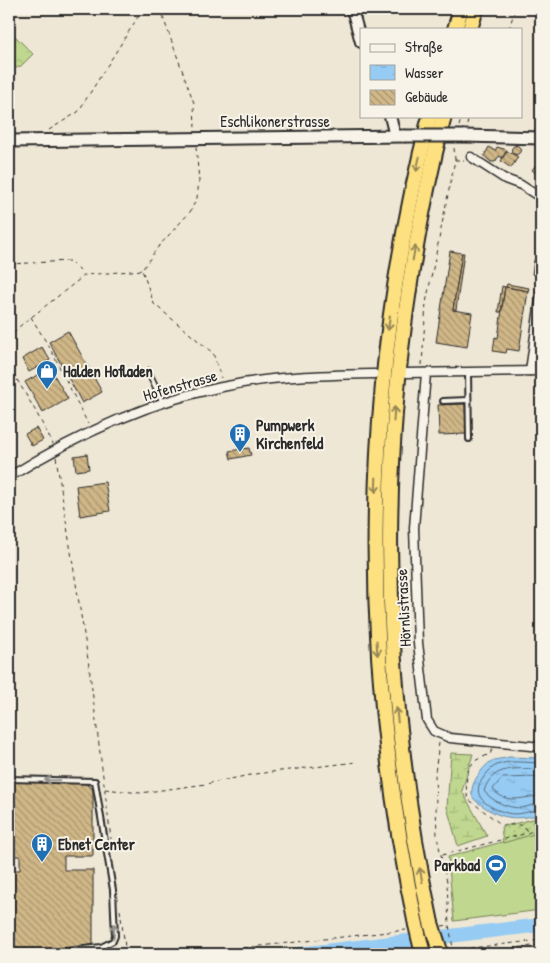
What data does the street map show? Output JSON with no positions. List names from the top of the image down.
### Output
{
  "streets": {
    "main road": ["Eschlikonerstrasse"],
    "street": ["Hofenstrasse", "Hörnlistrasse"]
  },
  "places": {
    "shop": ["Halden Hofladen"],
    "building": ["Pumpwerk Kirchenfeld", "Ebnet Center"],
    "sports": ["Parkbad"]
  },
  "legend": ["Straße", "Wasser", "Gebäude"]
}
